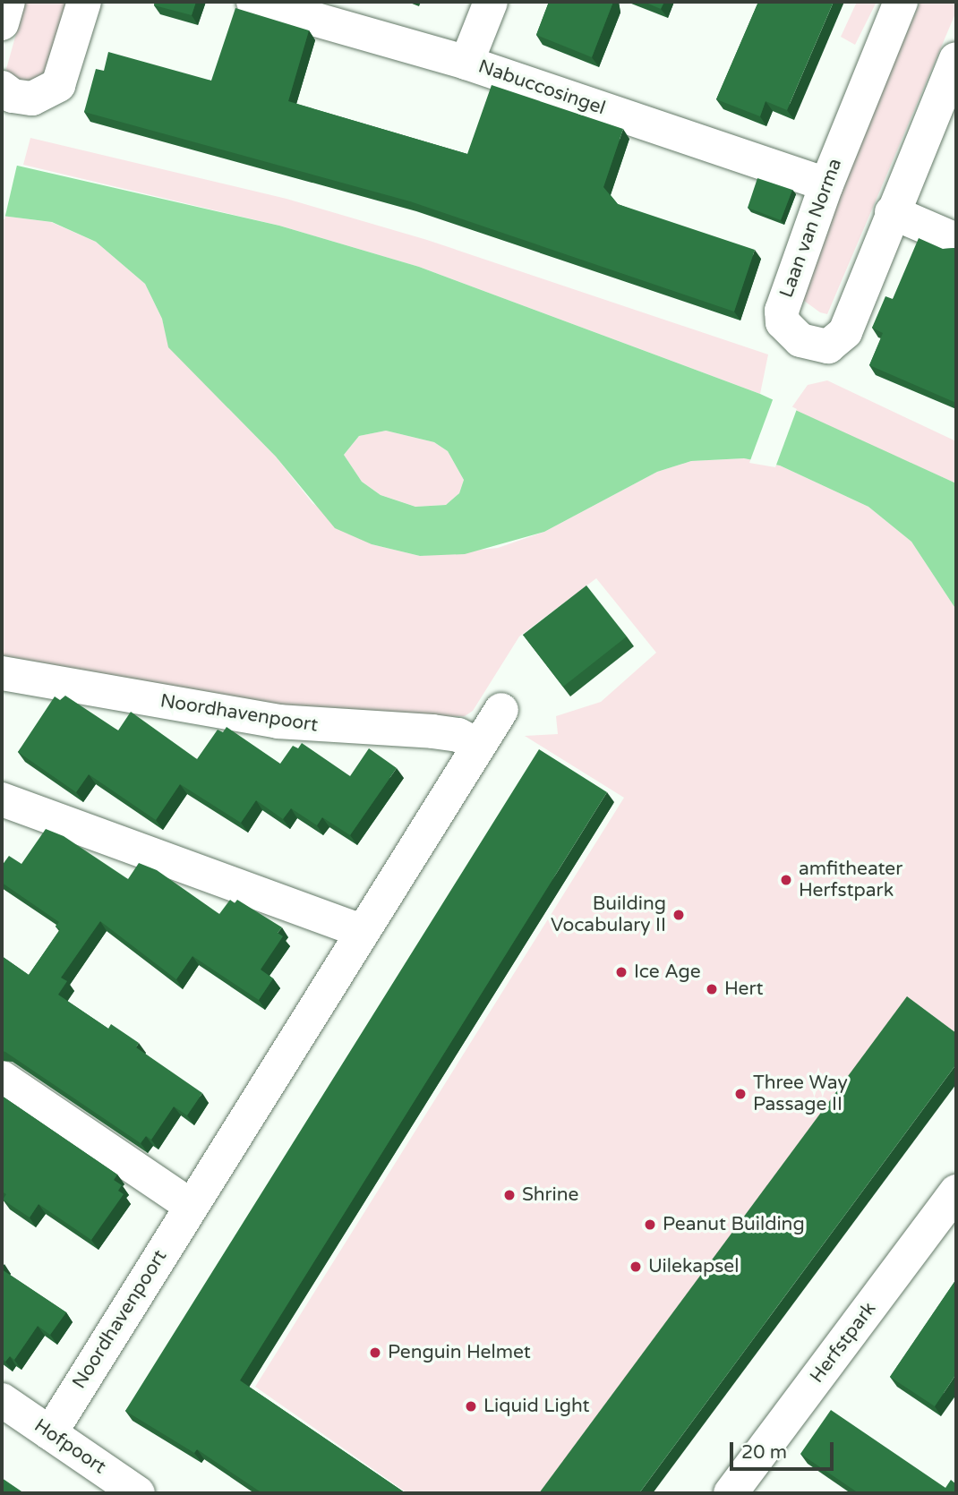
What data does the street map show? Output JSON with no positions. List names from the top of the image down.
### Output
{
  "streets": {
    "street": [
      "Nabuccosingel",
      "Laan van Norma",
      "Noordhavenpoort",
      "Herfstpark",
      "Hofpoort"
    ]
  },
  "crossings": [
    ["Nabuccosingel", "Laan van Norma"],
    ["Noordhavenpoort", "Hofpoort"]
  ],
  "places": [
    "amfitheater Herfstpark",
    "Building Vocabulary II",
    "Ice Age",
    "Hert",
    "Three Way Passage II",
    "Shrine",
    "Peanut Building",
    "Uilekapsel",
    "Penguin Helmet",
    "Liquid Light"
  ],
  "scale_bar": "20 m"
}
